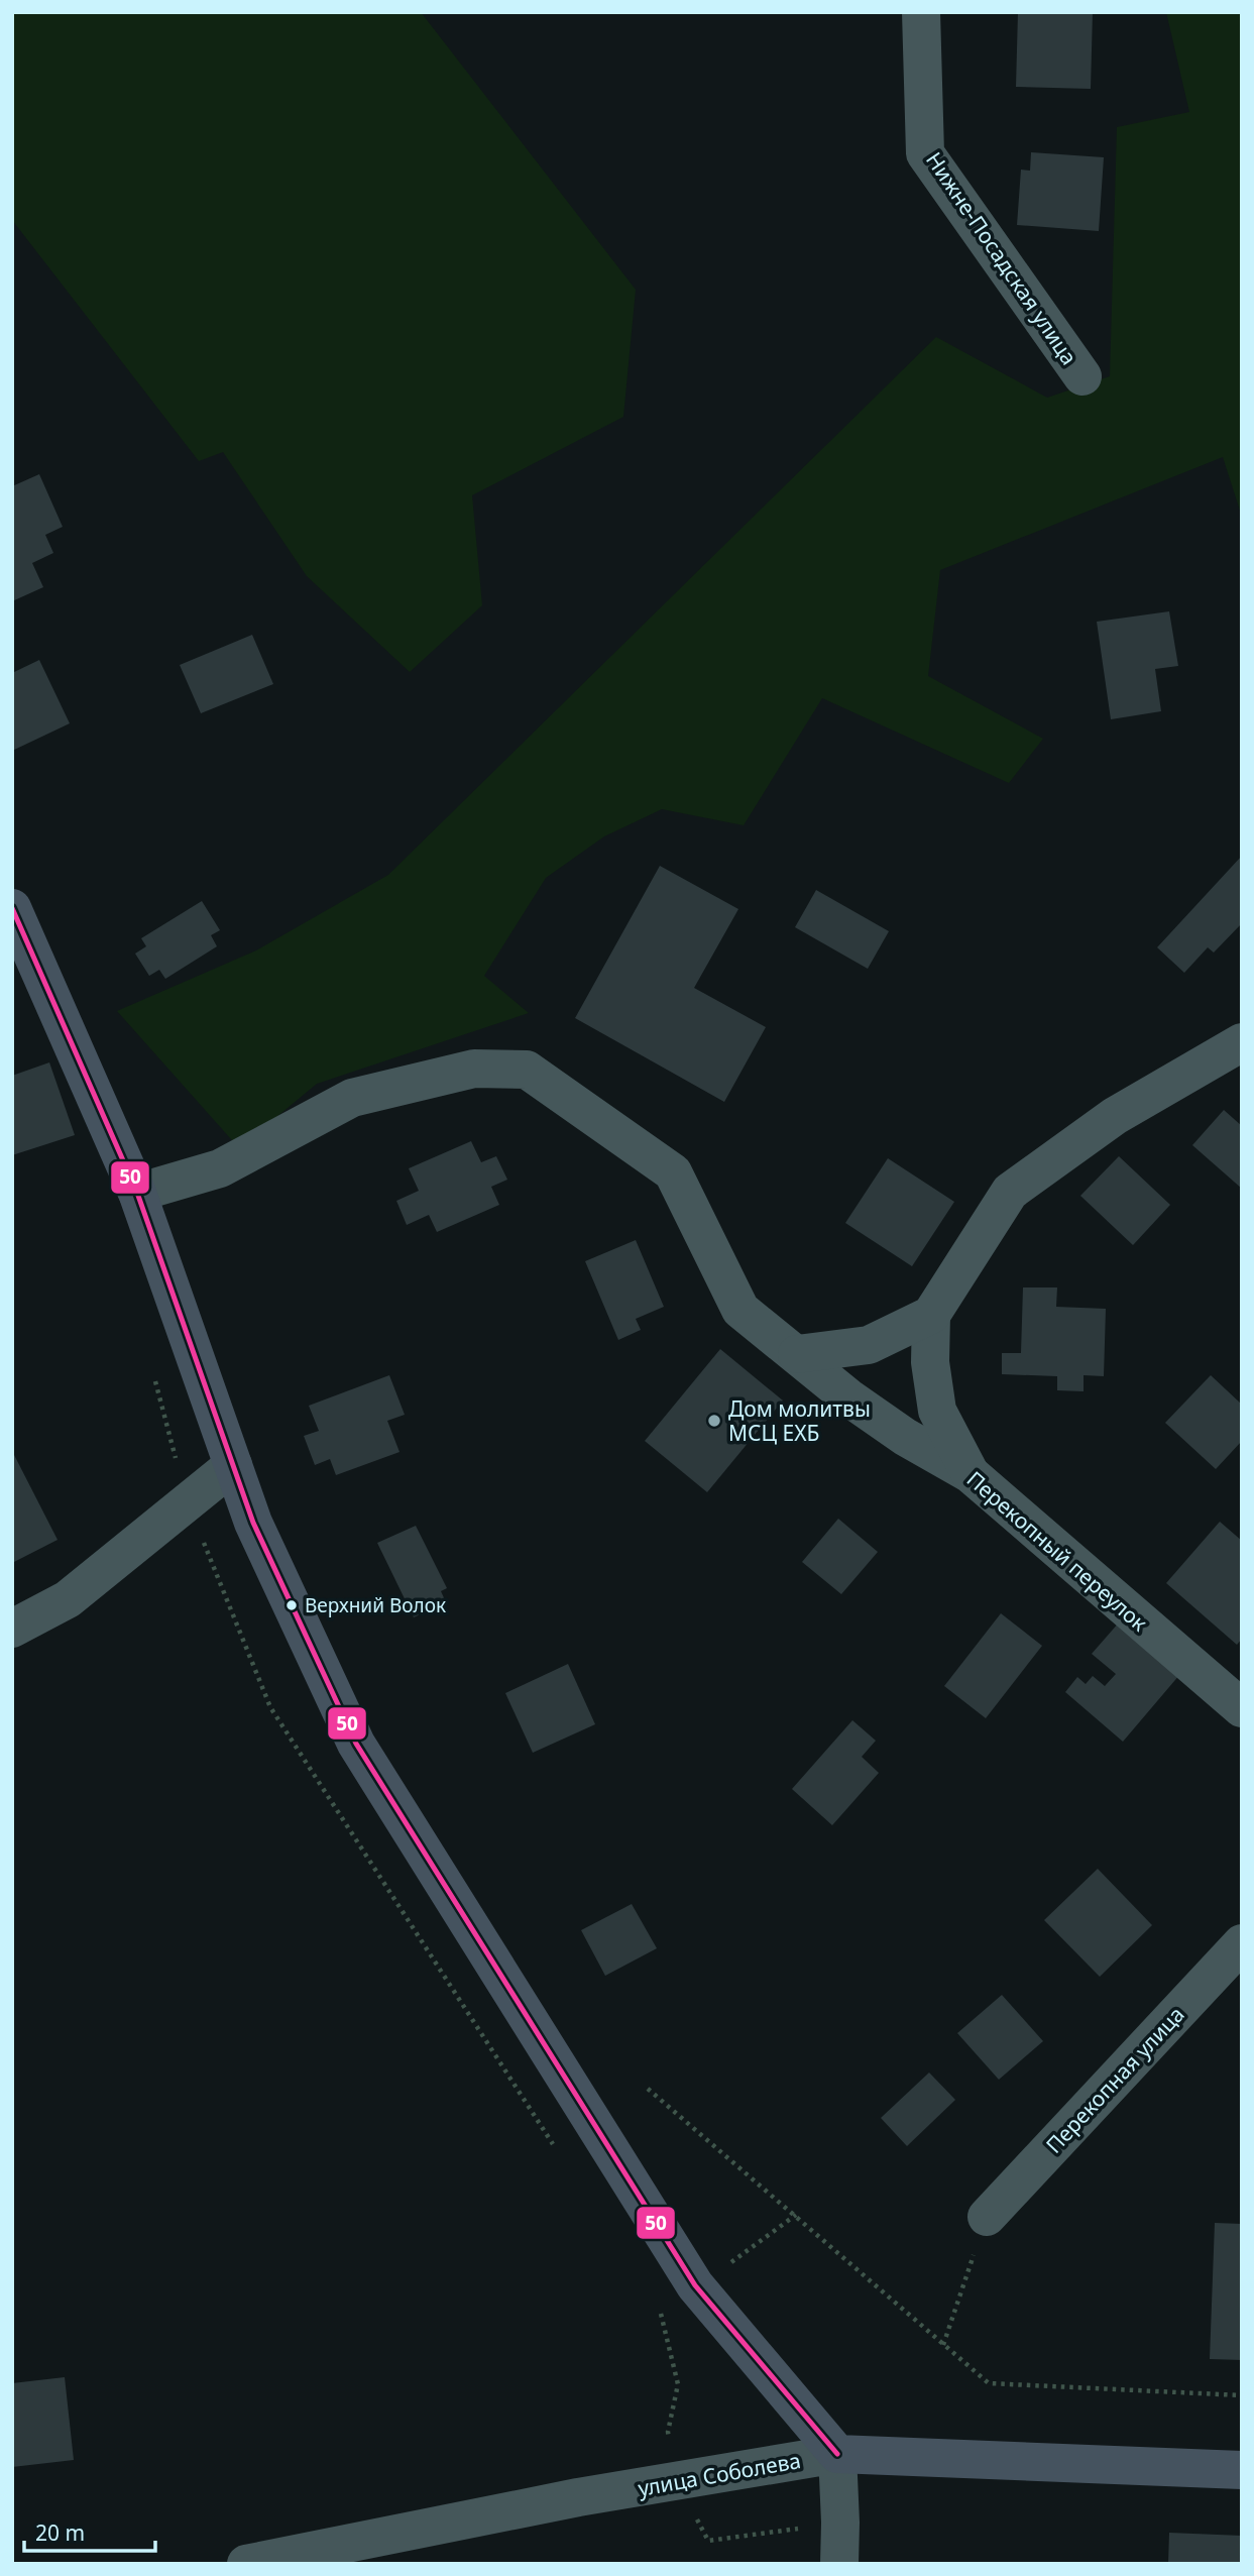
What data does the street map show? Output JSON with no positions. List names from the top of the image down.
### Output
{
  "streets": {
    "main road": ["улица Соболева"],
    "street": ["Нижне-Посадская улица", "Перекопный переулок", "Перекопная улица"]
  },
  "places": ["Дом молитвы МСЦ ЕХБ", "Верхний Волок"],
  "lines": ["transit line 50"],
  "scale_bar": "20 m"
}
